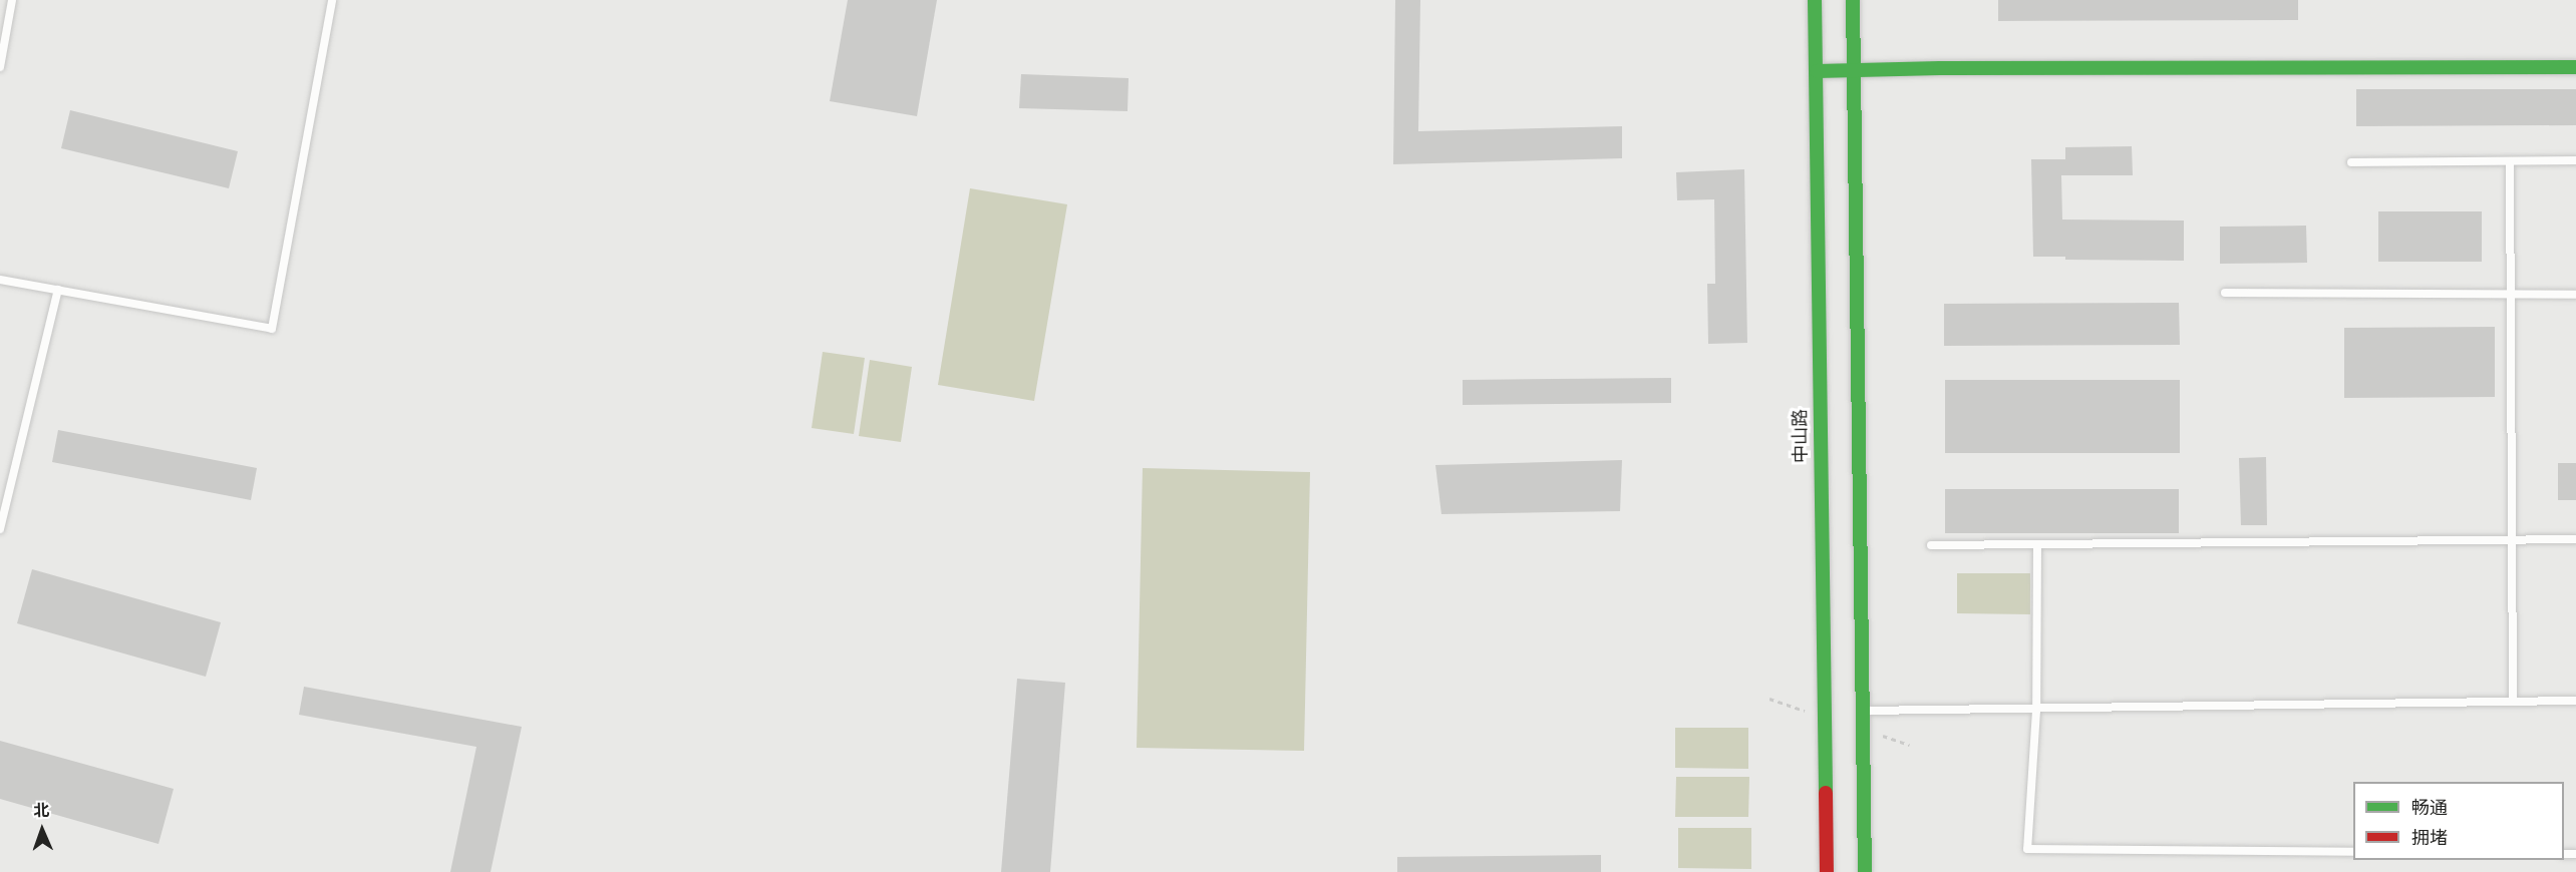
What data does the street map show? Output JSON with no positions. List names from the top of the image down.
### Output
{
  "streets": {
    "main road": ["中山路"]
  },
  "legend": ["畅通", "拥堵"],
  "north": "top"
}
